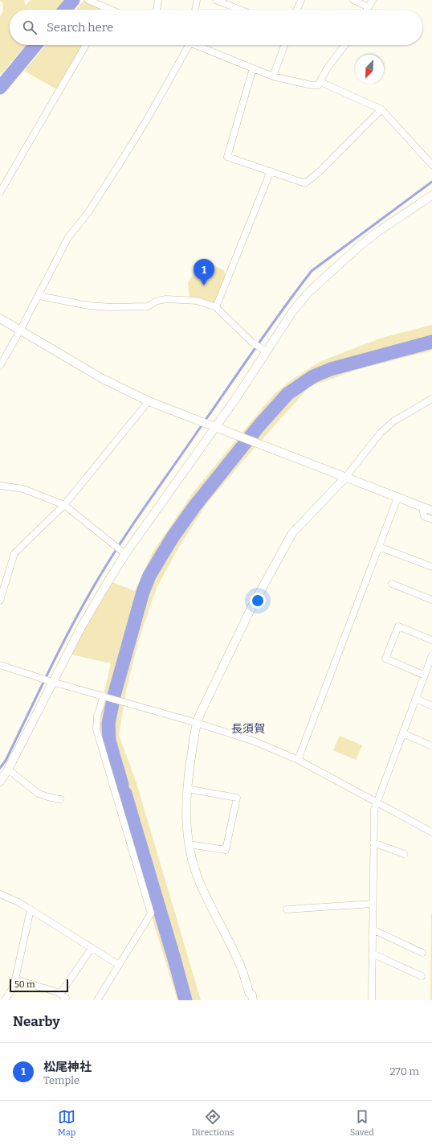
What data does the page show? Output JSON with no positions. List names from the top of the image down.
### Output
{
  "districts": ["長須賀"],
  "scale_bar": "50 m",
  "north": "bottom left",
  "page": {
    "search": "Search here",
    "pins": "1",
    "scale": "50 m",
    "heading": "Nearby",
    "list": [
      {
        "mark": "1",
        "name": "松尾神社",
        "note": "Temple",
        "value": "270 m"
      }
    ],
    "nav": ["Map", "Directions", "Saved"]
  }
}
